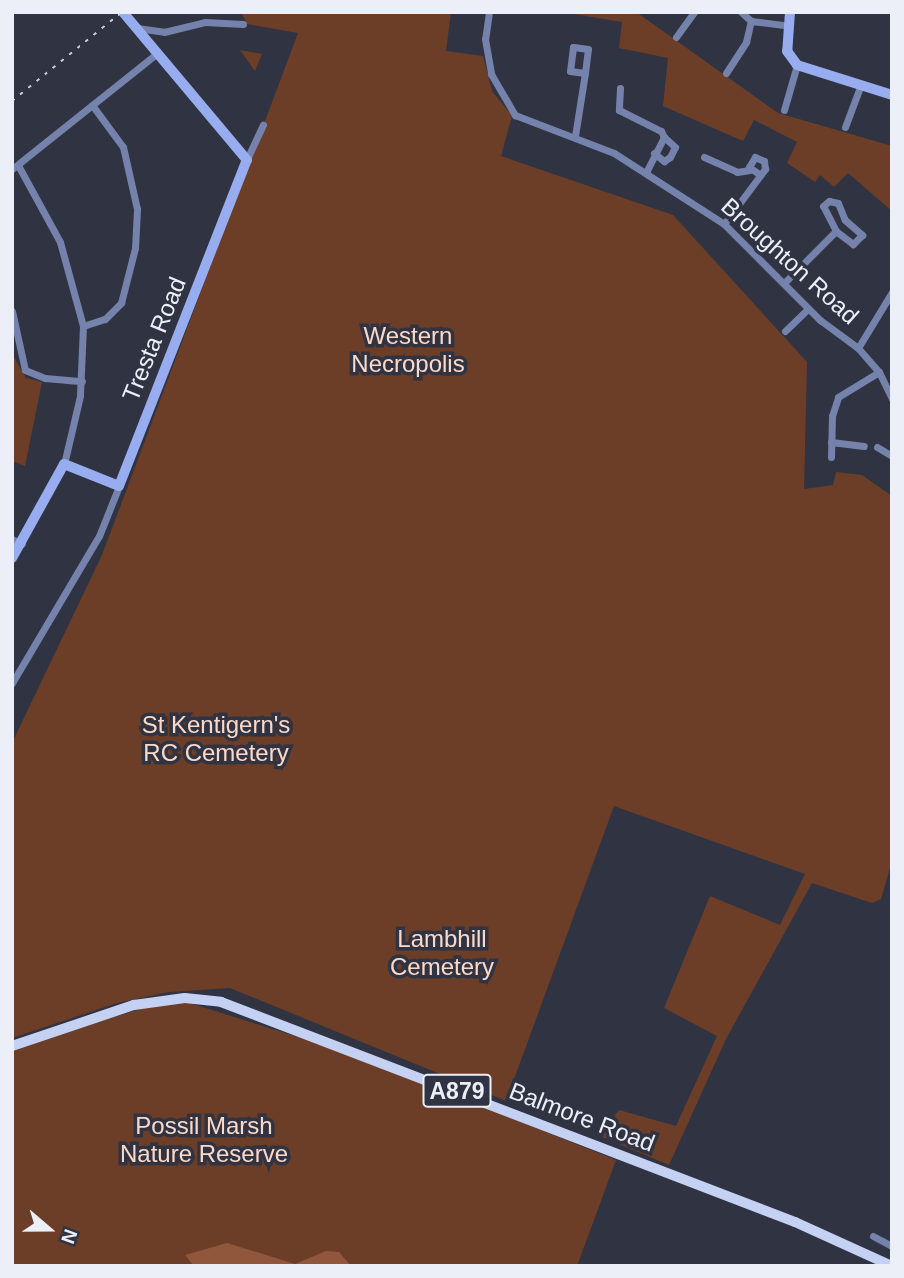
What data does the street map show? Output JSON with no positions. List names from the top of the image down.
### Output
{
  "streets": {
    "main road": ["A879", "Balmore Road"],
    "street": ["Broughton Road", "Tresta Road"]
  },
  "parks": [
    "Western Necropolis",
    "St Kentigern's RC Cemetery",
    "Lambhill Cemetery",
    "Possil Marsh Nature Reserve"
  ],
  "north": "right"
}
